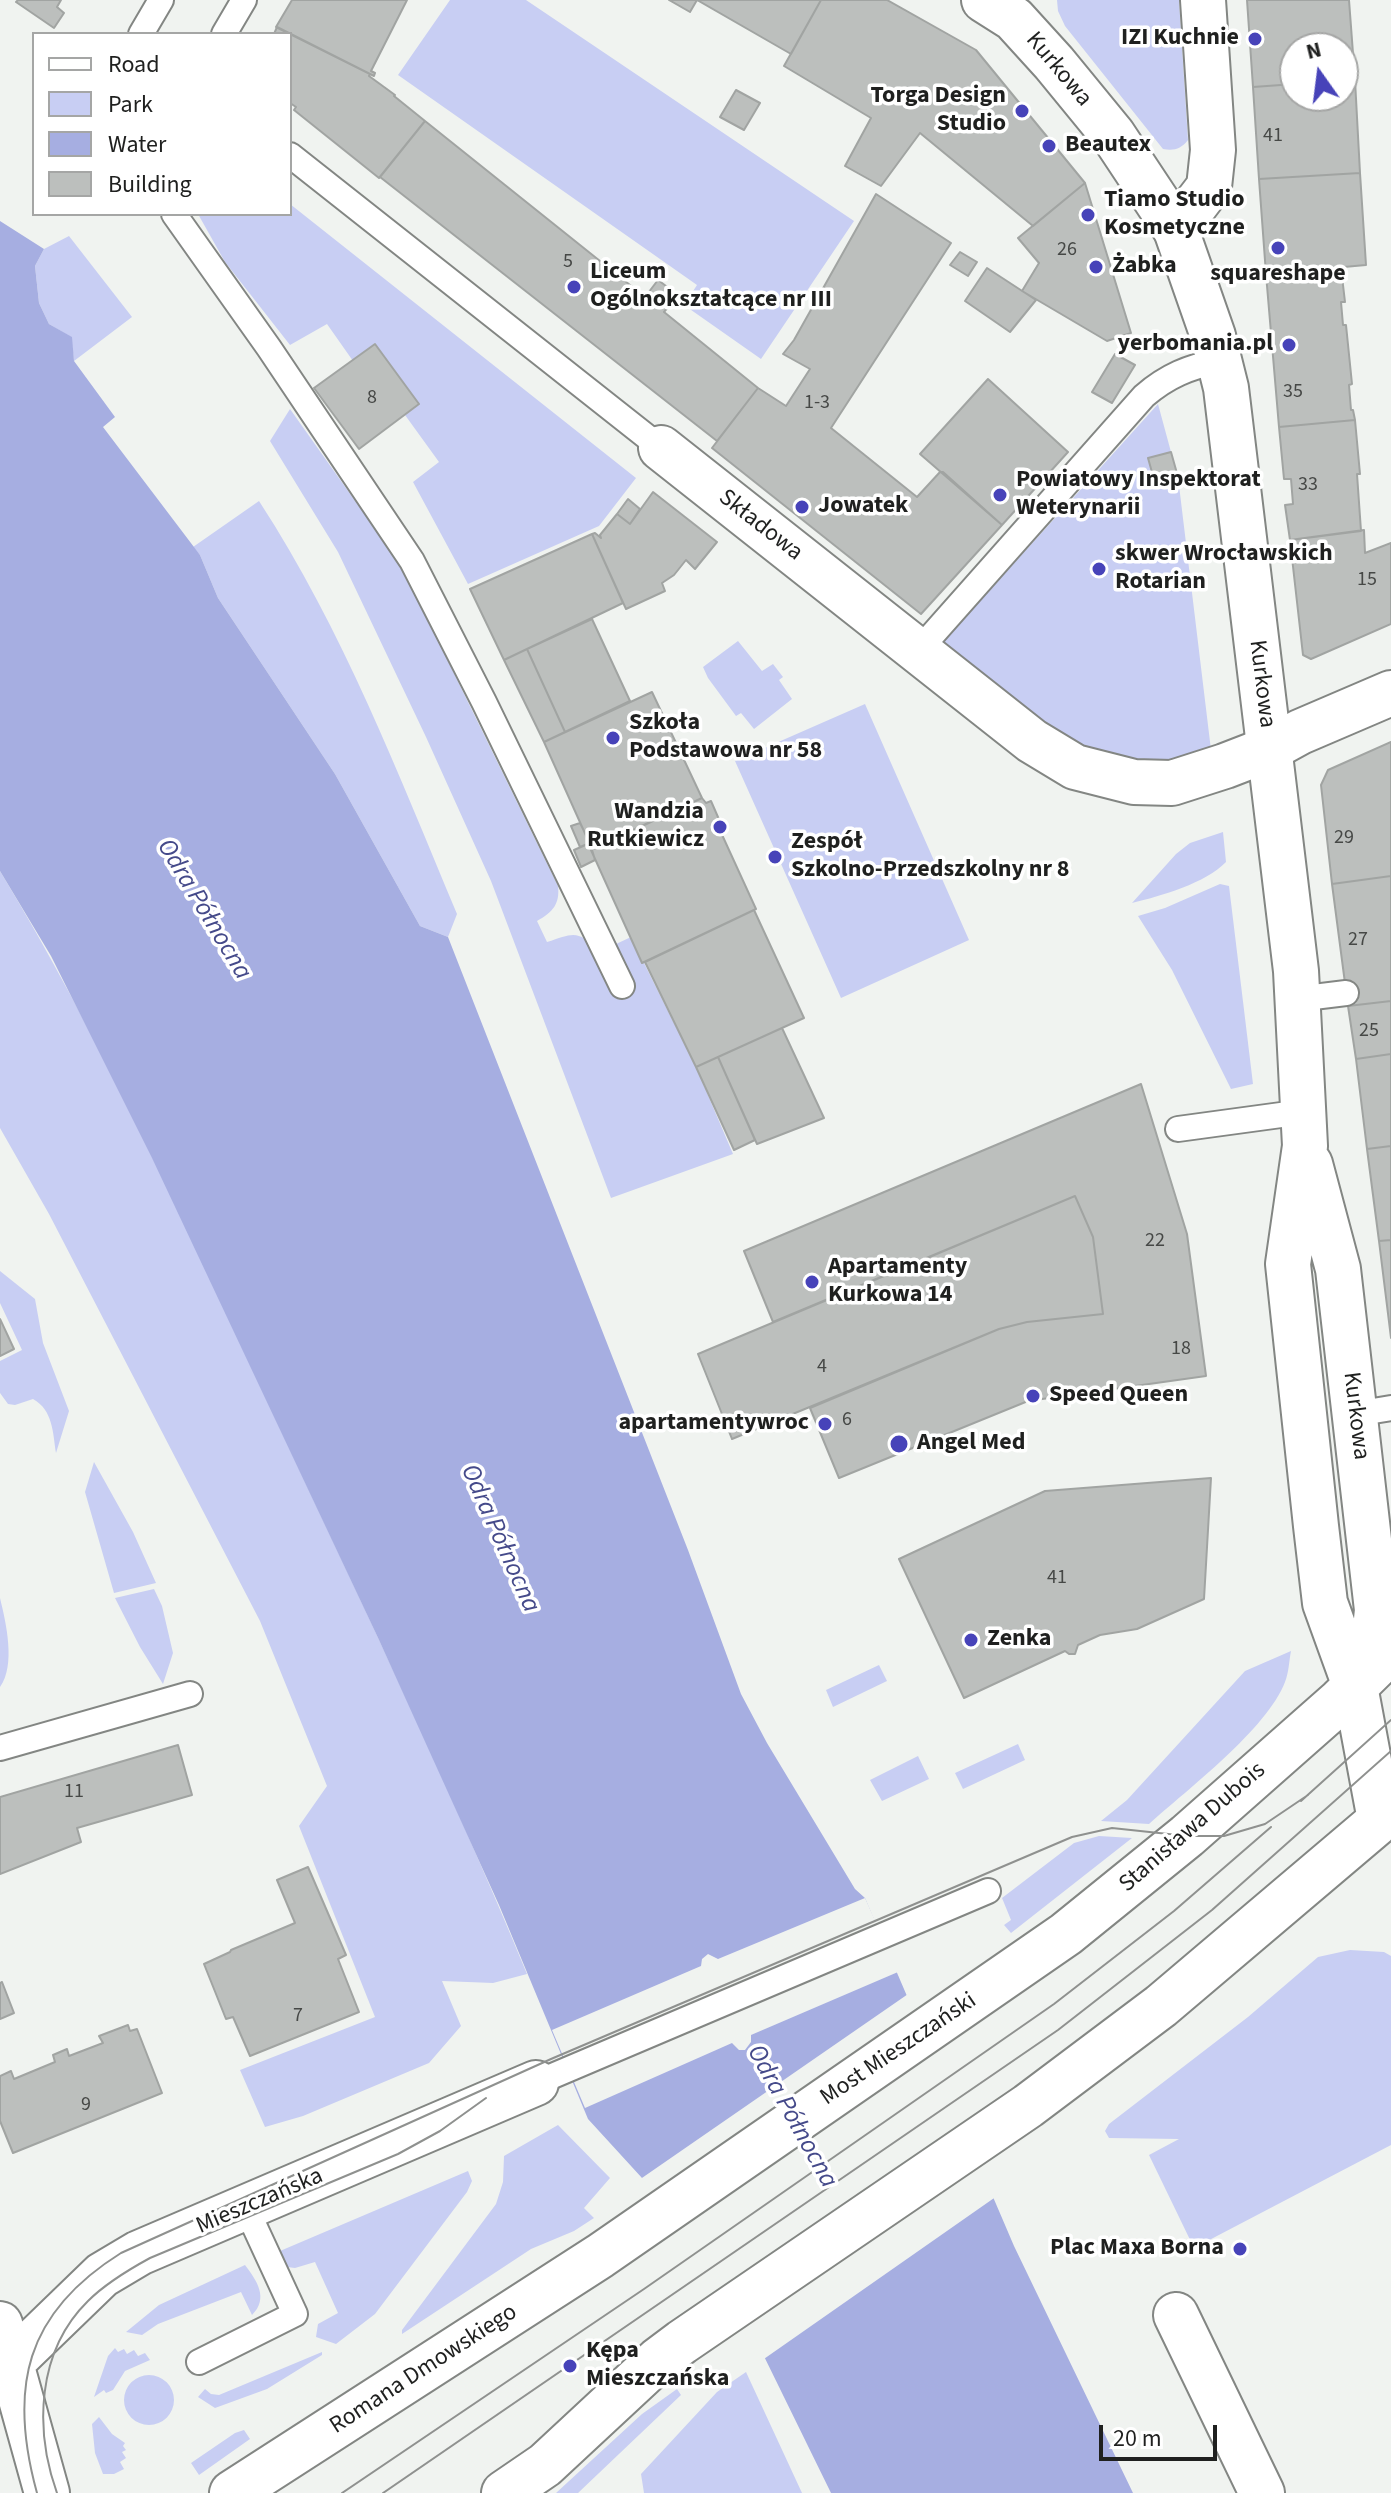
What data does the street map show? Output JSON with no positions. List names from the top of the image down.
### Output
{
  "streets": {
    "main road": [
      "Kurkowa",
      "Składowa",
      "Stanisława Dubois",
      "Most Mieszczański",
      "Mieszczańska",
      "Romana Dmowskiego"
    ]
  },
  "crossings": [
    ["Kurkowa", "Składowa"],
    ["Kurkowa", "Stanisława Dubois"],
    ["Stanisława Dubois", "Most Mieszczański"],
    ["Most Mieszczański", "Romana Dmowskiego"]
  ],
  "water": ["Odra Północna"],
  "places": [
    "IZI Kuchnie",
    "Torga Design Studio",
    "Beautex",
    "Tiamo Studio Kosmetyczne",
    "squareshape",
    "Żabka",
    "Liceum Ogólnokształcące nr III",
    "yerbomania.pl",
    "Powiatowy Inspektorat Weterynarii",
    "Jowatek",
    "skwer Wrocławskich Rotarian",
    "Szkoła Podstawowa nr 58",
    "Wandzia Rutkiewicz",
    "Zespół Szkolno-Przedszkolny nr 8",
    "Apartamenty Kurkowa 14",
    "Speed Queen",
    "apartamentywroc",
    "Angel Med",
    "Zenka",
    "Plac Maxa Borna",
    "Kępa Mieszczańska"
  ],
  "house_numbers": [
    "41",
    "26",
    "5",
    "35",
    "8",
    "1-3",
    "33",
    "15",
    "29",
    "27",
    "25",
    "22",
    "18",
    "4",
    "6",
    "41",
    "11",
    "7",
    "9"
  ],
  "legend": [
    "Road",
    "Park",
    "Water",
    "Building"
  ],
  "scale_bar": "20 m",
  "north": "top"
}
